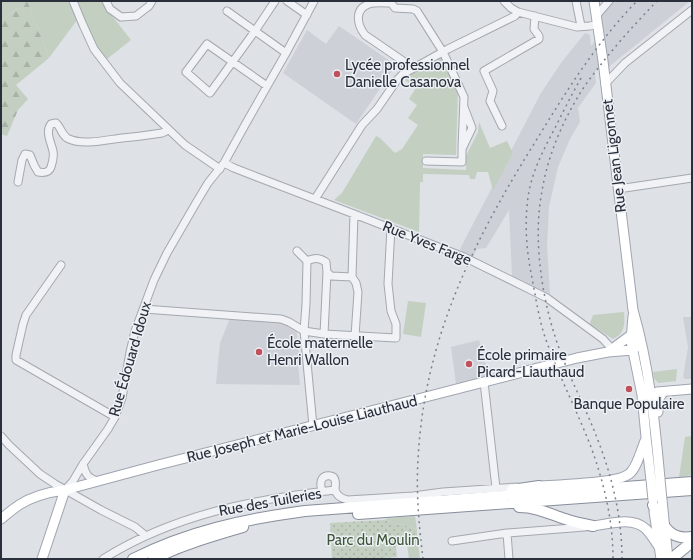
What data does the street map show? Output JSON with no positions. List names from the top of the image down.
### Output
{
  "streets": {
    "main road": ["Rue Jean Ligonnet", "Rue Joseph et Marie-Louise Liauthaud"],
    "street": ["Rue Yves Farge", "Rue Édouard Idoux", "Rue des Tuileries"]
  },
  "crossings": [
    ["Rue Jean Ligonnet", "Rue Joseph et Marie-Louise Liauthaud"],
    ["Rue Yves Farge", "Rue Édouard Idoux"],
    ["Rue Yves Farge", "Rue Joseph et Marie-Louise Liauthaud"],
    ["Rue Édouard Idoux", "Rue Joseph et Marie-Louise Liauthaud"]
  ],
  "parks": ["Parc du Moulin"],
  "places": [
    "Lycée professionnel Danielle Casanova",
    "École maternelle Henri Wallon",
    "École primaire Picard-Liauthaud",
    "Banque Populaire"
  ]
}
